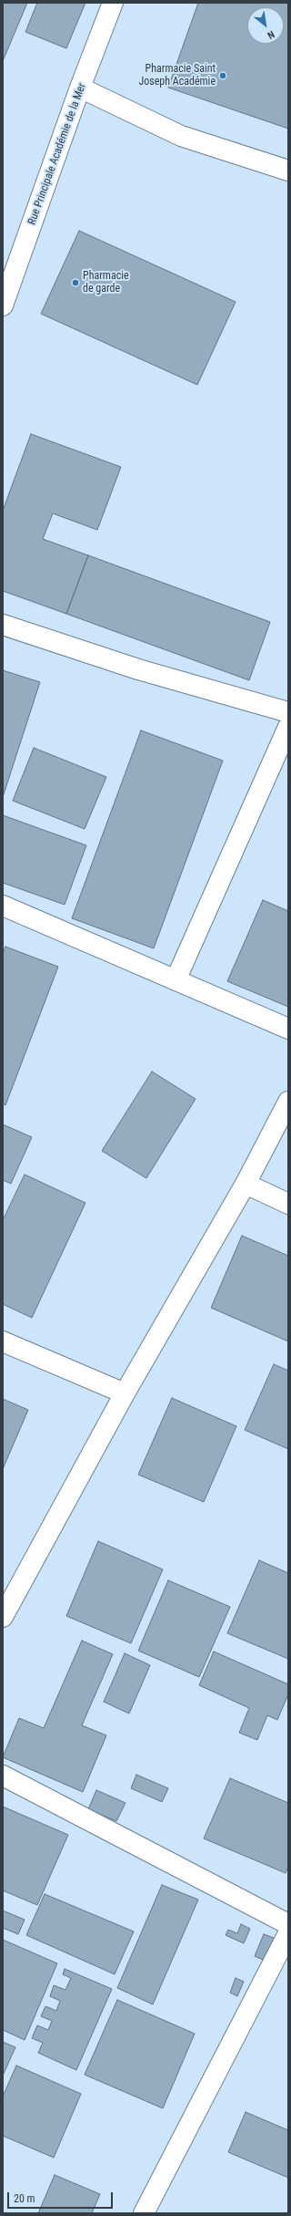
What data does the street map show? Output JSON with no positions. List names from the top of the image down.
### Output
{
  "streets": {
    "street": ["Rue Principale Académie de la Mer"]
  },
  "places": ["Pharmacie Saint Joseph Académie", "Pharmacie de garde"],
  "scale_bar": "20 m",
  "north": "bottom right"
}
